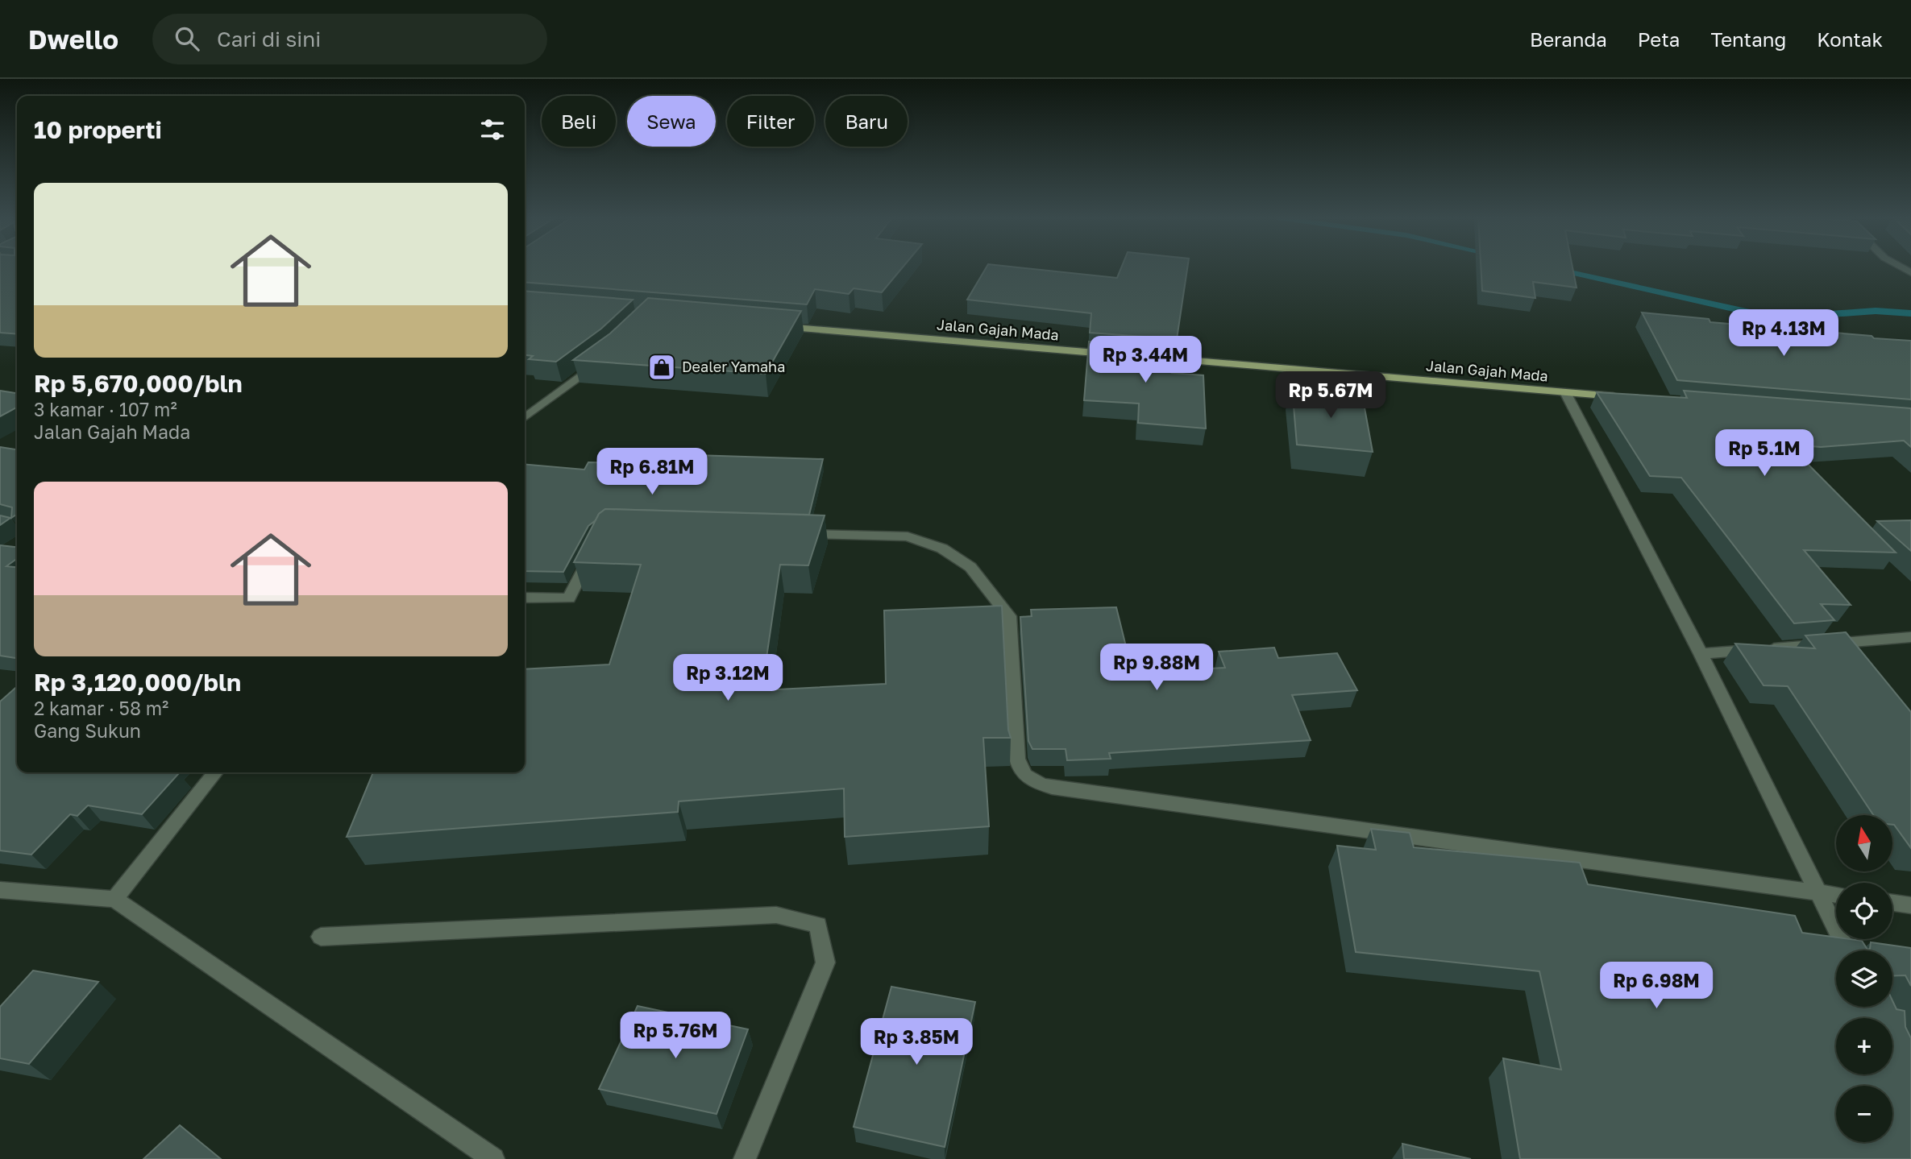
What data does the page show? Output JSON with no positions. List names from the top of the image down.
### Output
{
  "streets": {
    "main road": ["Jalan Gajah Mada"]
  },
  "places": {
    "shop": ["Dealer Yamaha"]
  },
  "north": "top",
  "page": {
    "header": "Dwello",
    "search": "Cari di sini",
    "nav": [
      "Beranda",
      "Peta",
      "Tentang",
      "Kontak"
    ],
    "chip": [
      "Beli",
      "Sewa",
      "Filter",
      "Baru"
    ],
    "heading": "10 properti",
    "list": [
      {
        "name": "Rp 5,670,000/bln",
        "note": "3 kamar · 107 m² · Jalan Gajah Mada"
      },
      {
        "name": "Rp 3,120,000/bln",
        "note": "2 kamar · 58 m² · Gang Sukun"
      }
    ],
    "price": [
      "Rp 4.13M",
      "Rp 3.44M",
      "Rp 5.67M",
      "Rp 5.1M",
      "Rp 6.81M",
      "Rp 9.88M",
      "Rp 3.12M",
      "Rp 6.98M",
      "Rp 5.76M",
      "Rp 3.85M"
    ],
    "map_buttons": ["+", "−"]
  }
}
